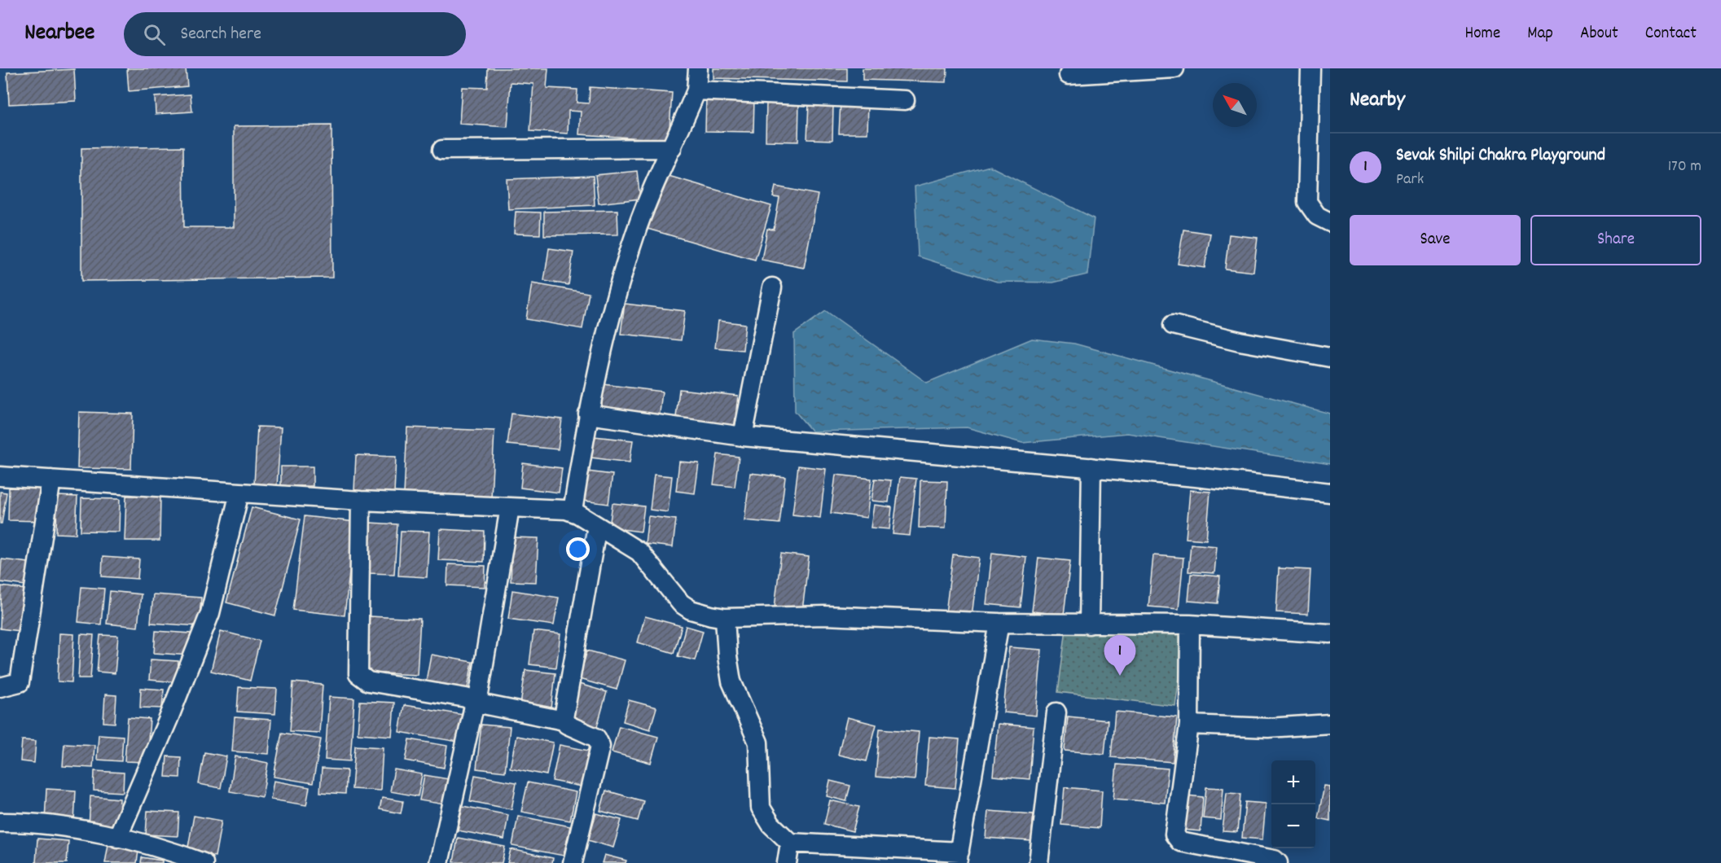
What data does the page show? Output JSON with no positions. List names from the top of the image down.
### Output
{
  "north": "top left",
  "page": {
    "header": "Nearbee",
    "search": "Search here",
    "nav": [
      "Home",
      "Map",
      "About",
      "Contact"
    ],
    "heading": "Nearby",
    "list": [
      {
        "mark": "1",
        "name": "Sevak Shilpi Chakra Playground",
        "note": "Park",
        "value": "170 m"
      }
    ],
    "buttons": ["Save", "Share"],
    "pins": "1",
    "map_buttons": ["+", "−"]
  }
}
